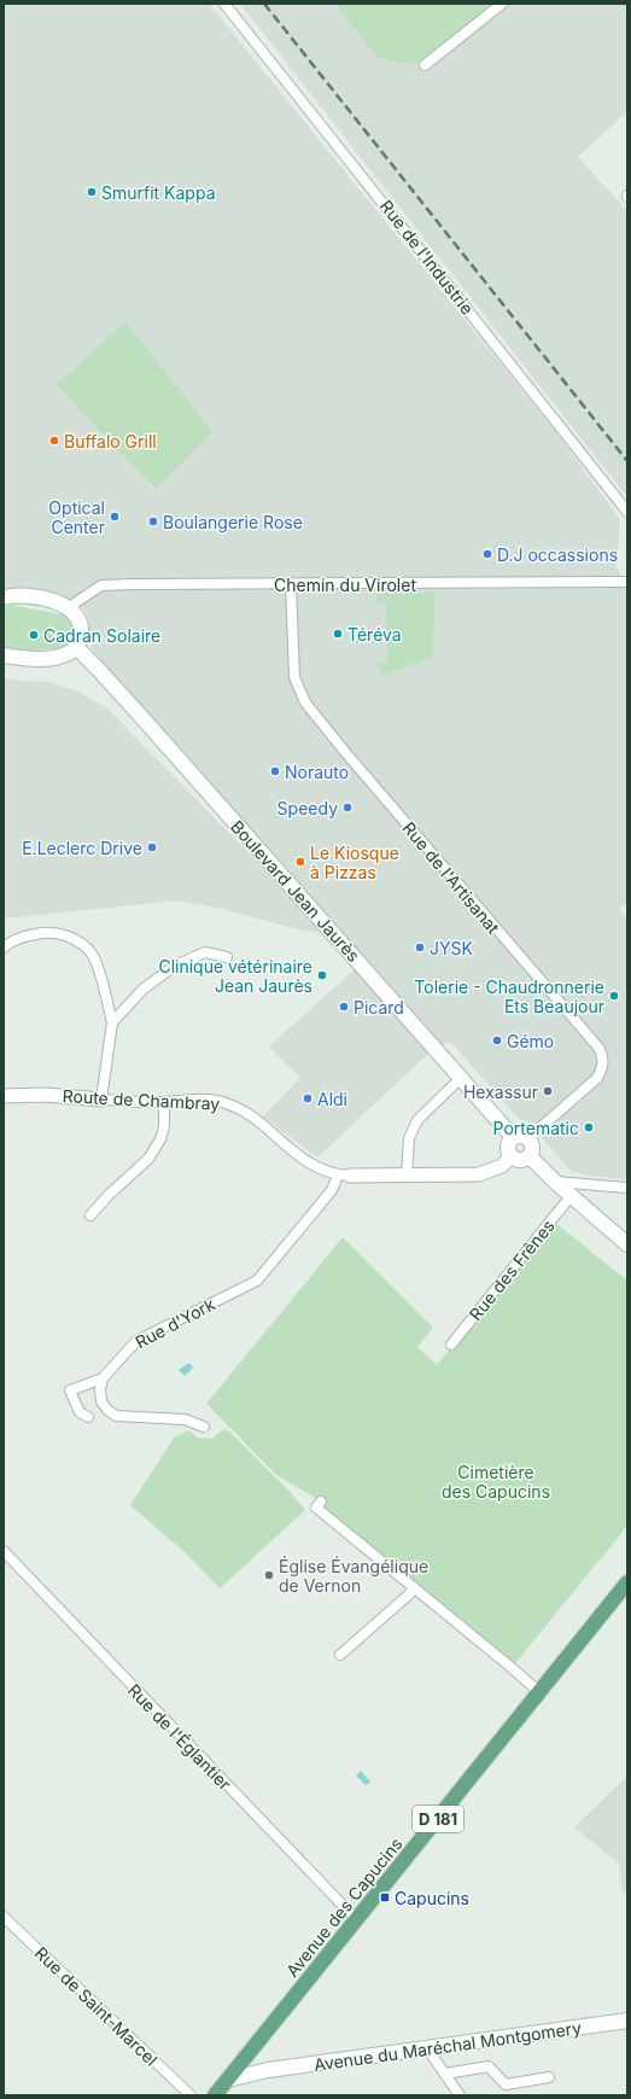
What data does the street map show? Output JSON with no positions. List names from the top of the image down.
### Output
{
  "streets": {
    "main road": [
      "Boulevard Jean Jaurès",
      "D 181",
      "Avenue des Capucins",
      "Avenue du Maréchal Montgomery"
    ],
    "street": [
      "Rue de l'Industrie",
      "Chemin du Virolet",
      "Rue de l'Artisanat",
      "Route de Chambray",
      "Rue des Frênes",
      "Rue d'York",
      "Rue de l'Églantier",
      "Rue de Saint-Marcel"
    ]
  },
  "crossings": [
    ["Chemin du Virolet", "Rue de l'Artisanat"],
    ["Rue de l'Artisanat", "Boulevard Jean Jaurès"],
    ["Rue de l'Artisanat", "Route de Chambray"],
    ["Boulevard Jean Jaurès", "Route de Chambray"],
    ["Route de Chambray", "Rue d'York"],
    ["Rue de l'Églantier", "Avenue des Capucins"],
    ["Avenue des Capucins", "Avenue du Maréchal Montgomery"]
  ],
  "parks": ["Cimetière des Capucins"],
  "places": {
    "other": [
      "Smurfit Kappa",
      "Buffalo Grill",
      "Optical Center",
      "Boulangerie Rose",
      "D.J occassions",
      "Téréva",
      "Cadran Solaire",
      "Norauto",
      "Speedy",
      "E.Leclerc Drive",
      "Le Kiosque à Pizzas",
      "JYSK",
      "Clinique vétérinaire Jean Jaurès",
      "Tolerie - Chaudronnerie Ets Beaujour",
      "Picard",
      "Gémo",
      "Hexassur",
      "Aldi",
      "Portematic",
      "Église Évangélique de Vernon"
    ],
    "transit": ["Capucins"]
  }
}
